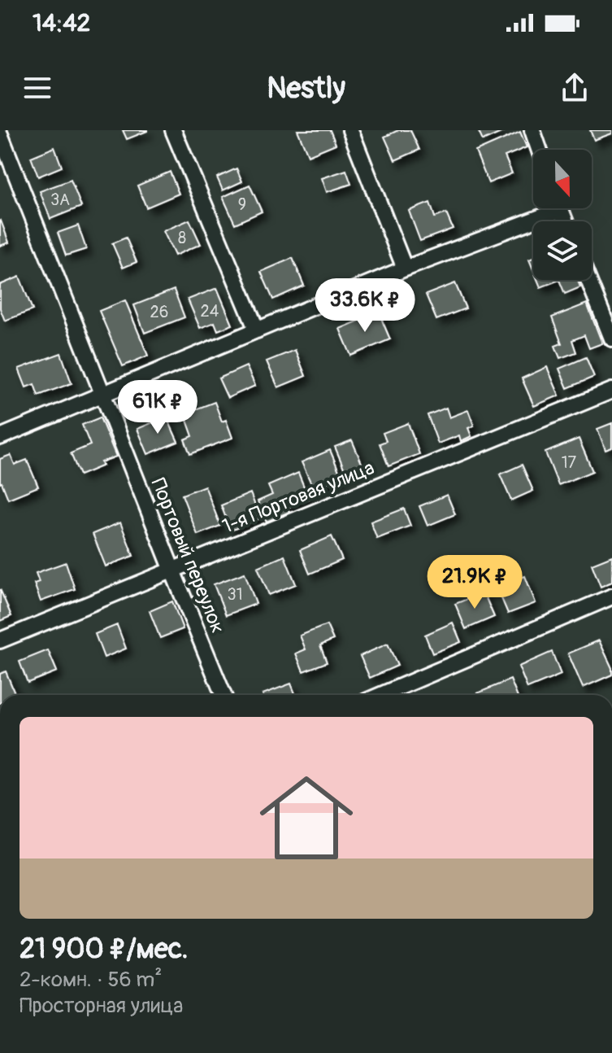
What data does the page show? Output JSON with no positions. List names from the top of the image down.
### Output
{
  "streets": {
    "street": ["1-я Портовая улица", "Портовый переулок"]
  },
  "crossings": [
    ["1-я Портовая улица", "Портовый переулок"]
  ],
  "house_numbers": [
    "3А",
    "9",
    "8",
    "24",
    "26",
    "17",
    "31"
  ],
  "north": "bottom",
  "page": {
    "status": "14:42",
    "header": "Nestly",
    "price": ["33.6K ₽", "61K ₽", "21.9K ₽"],
    "list": [
      {
        "name": "21 900 ₽/мес.",
        "note": "2-комн. · 56 m² · Просторная улица"
      }
    ]
  }
}
